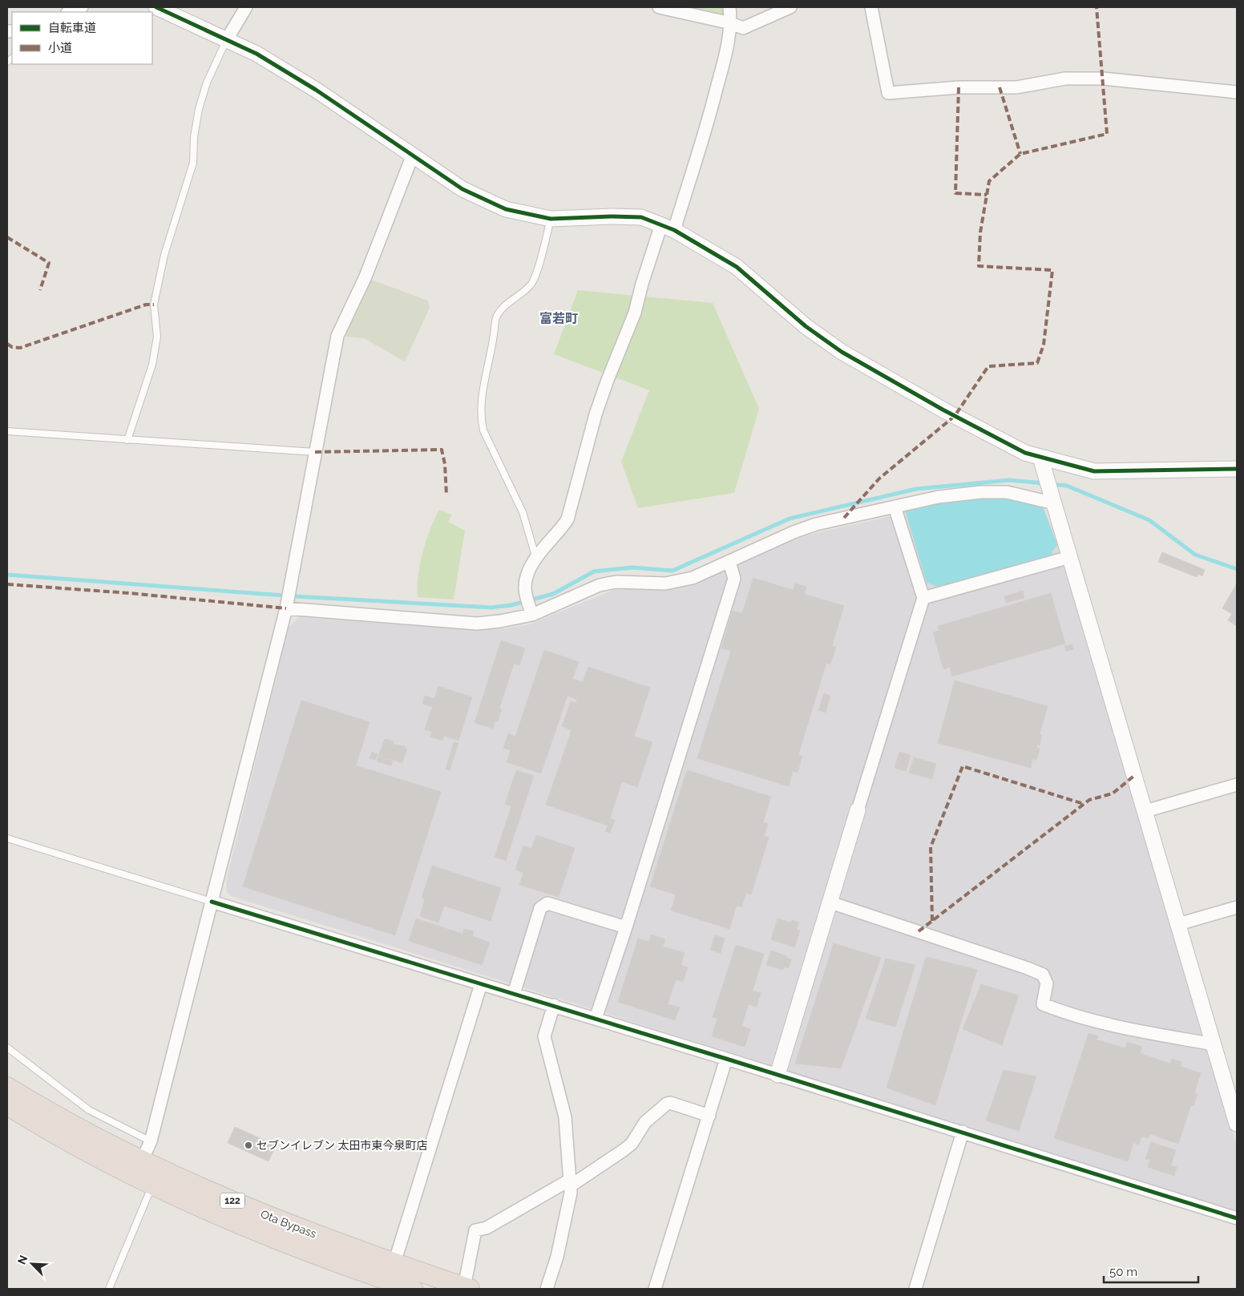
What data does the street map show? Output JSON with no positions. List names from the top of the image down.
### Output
{
  "streets": {
    "highway": ["122", "Ota Bypass"]
  },
  "districts": ["富若町"],
  "places": ["セブンイレブン 太田市東今泉町店"],
  "legend": ["自転車道", "小道"],
  "scale_bar": "50 m",
  "north": "top left"
}
